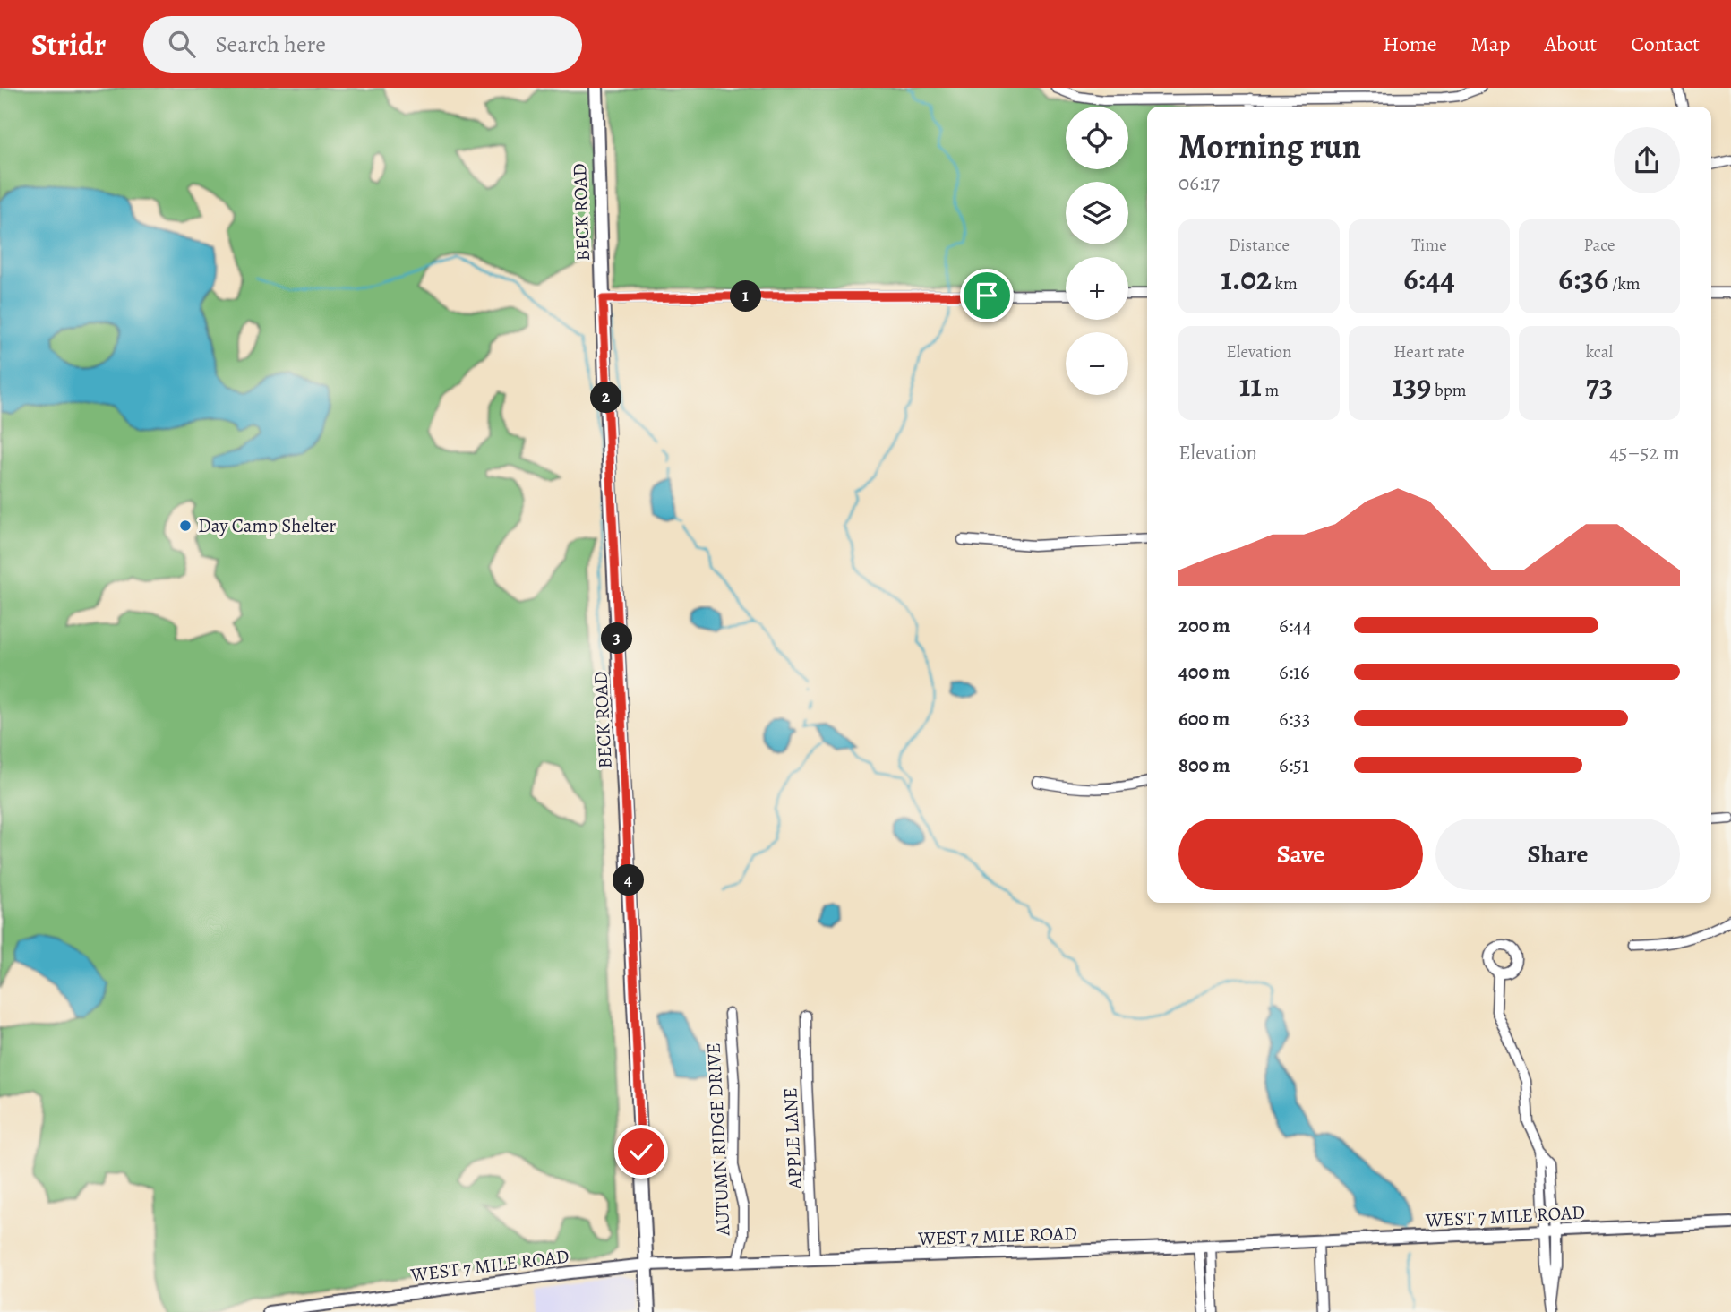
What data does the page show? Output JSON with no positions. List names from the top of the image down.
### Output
{
  "streets": {
    "main road": ["BECK ROAD"],
    "street": ["APPLE LANE", "AUTUMN RIDGE DRIVE", "WEST 7 MILE ROAD"]
  },
  "crossings": [
    ["BECK ROAD", "WEST 7 MILE ROAD"],
    ["APPLE LANE", "WEST 7 MILE ROAD"],
    ["AUTUMN RIDGE DRIVE", "WEST 7 MILE ROAD"]
  ],
  "places": ["Day Camp Shelter"],
  "page": {
    "header": "Stridr",
    "search": "Search here",
    "nav": [
      "Home",
      "Map",
      "About",
      "Contact"
    ],
    "map_buttons": ["+", "−"],
    "heading": ["Morning run", "06:17"],
    "stats": [
      ["Distance", "1.02 km"],
      ["Time", "6:44"],
      ["Pace", "6:36 /km"],
      ["Elevation", "11 m"],
      ["Heart rate", "139 bpm"],
      ["kcal", "73"]
    ],
    "pins": [
      "1",
      "2",
      "3",
      "4"
    ],
    "chart": ["Elevation", "45–52 m"],
    "list": [
      {
        "name": "200 m",
        "note": "6:44"
      },
      {
        "name": "400 m",
        "note": "6:16"
      },
      {
        "name": "600 m",
        "note": "6:33"
      },
      {
        "name": "800 m",
        "note": "6:51"
      }
    ],
    "buttons": ["Save", "Share"]
  }
}
